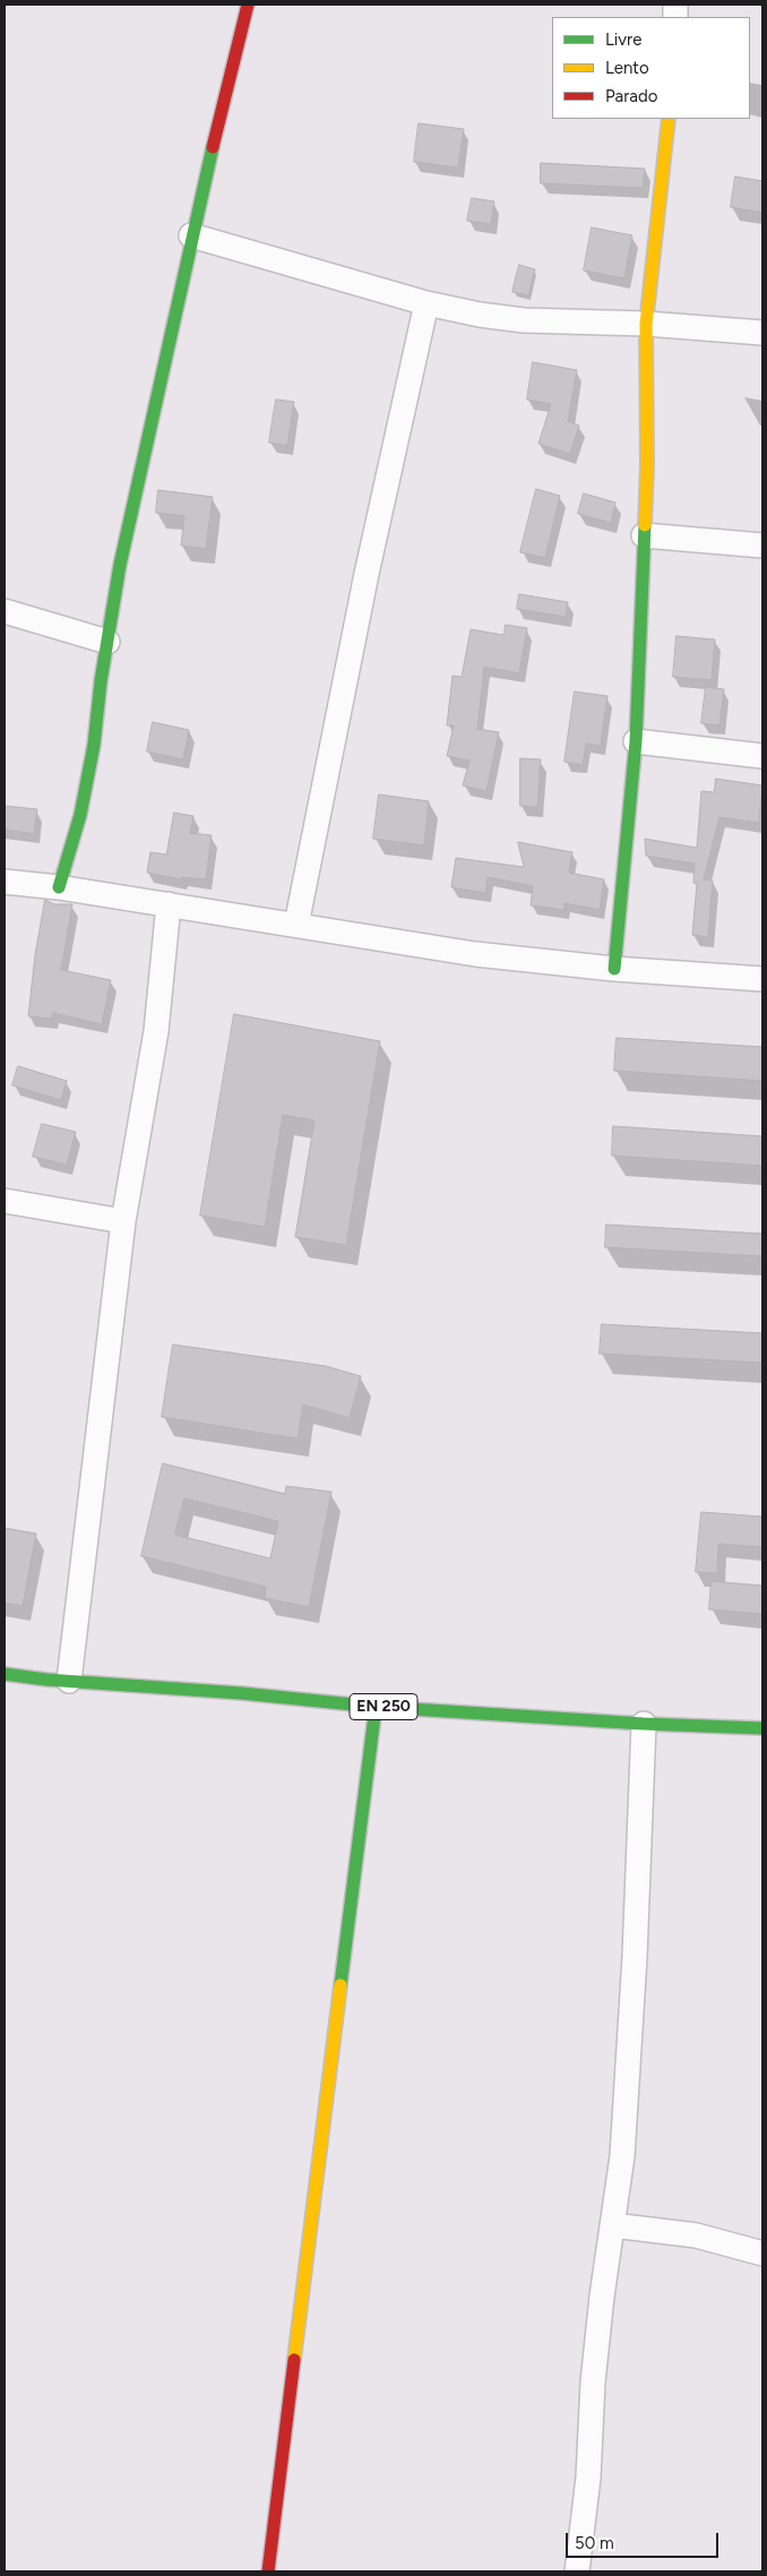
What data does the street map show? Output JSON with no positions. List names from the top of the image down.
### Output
{
  "streets": {
    "street": ["EN 250"]
  },
  "legend": ["Livre", "Lento", "Parado"],
  "scale_bar": "50 m"
}
